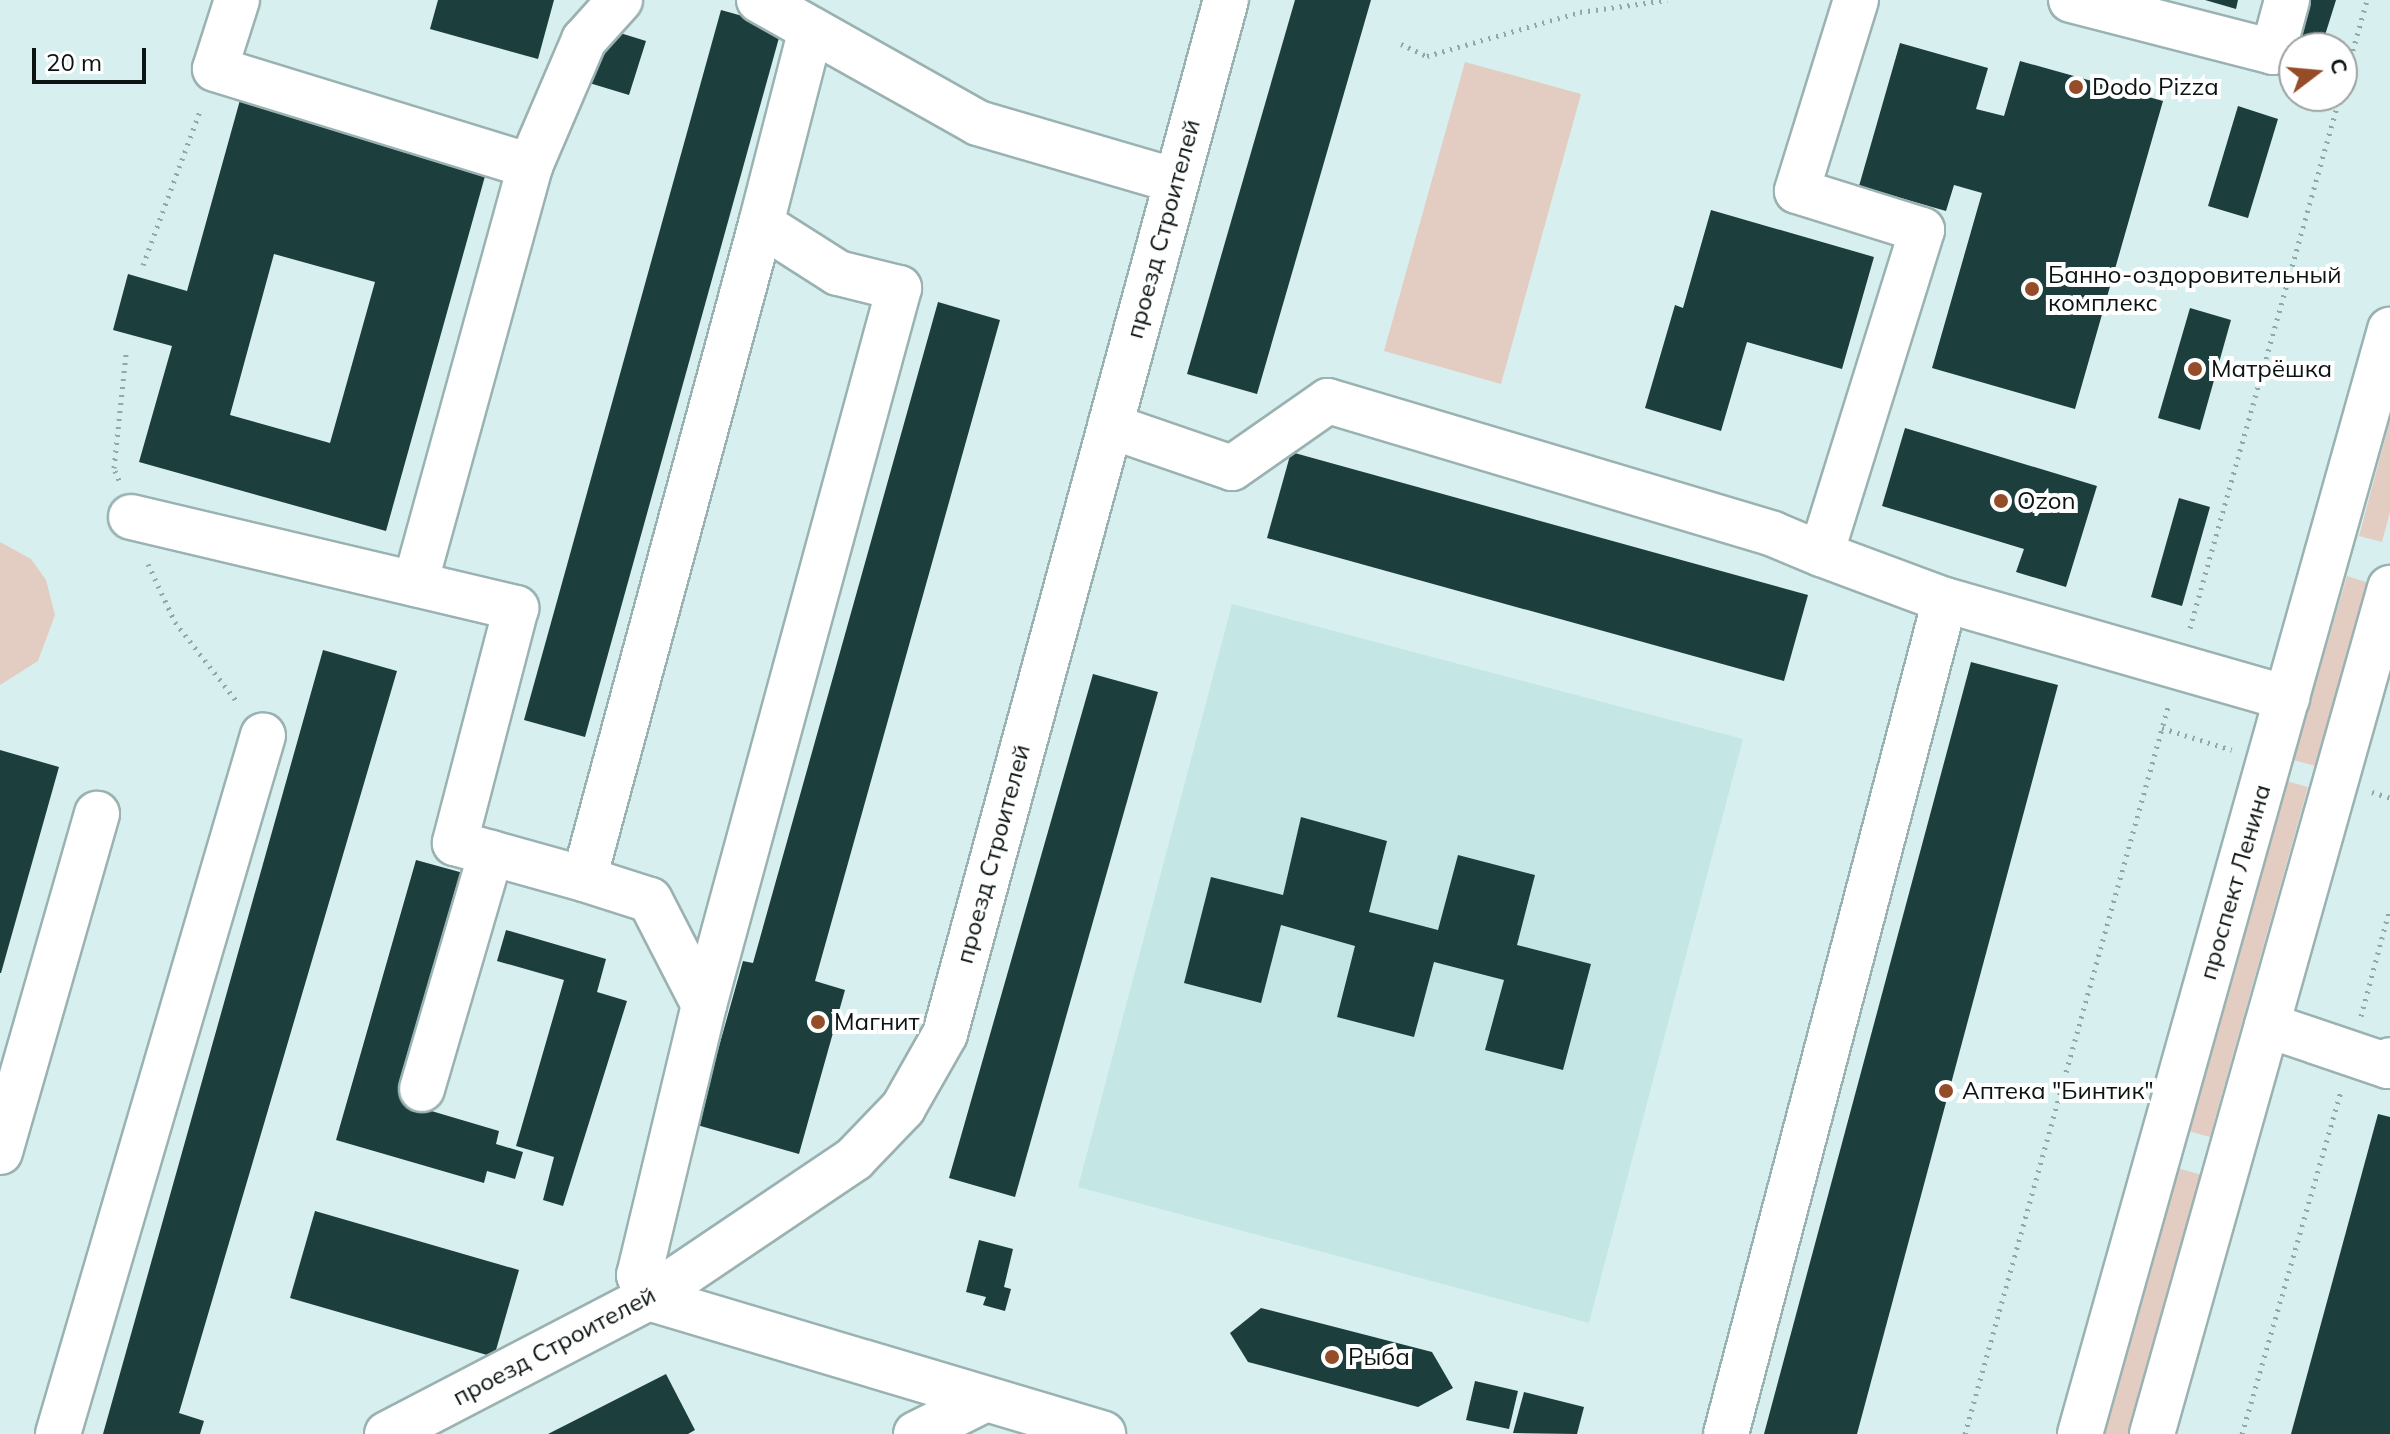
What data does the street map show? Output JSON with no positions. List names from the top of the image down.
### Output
{
  "streets": {
    "main road": ["проезд Строителей", "проспект Ленина"]
  },
  "places": [
    "Dodo Pizza",
    "Банно-оздоровительный комплекс",
    "Матрёшка",
    "Ozon",
    "Магнит",
    "Аптека \"Бинтик\"",
    "Рыба"
  ],
  "scale_bar": "20 m",
  "north": "right"
}
